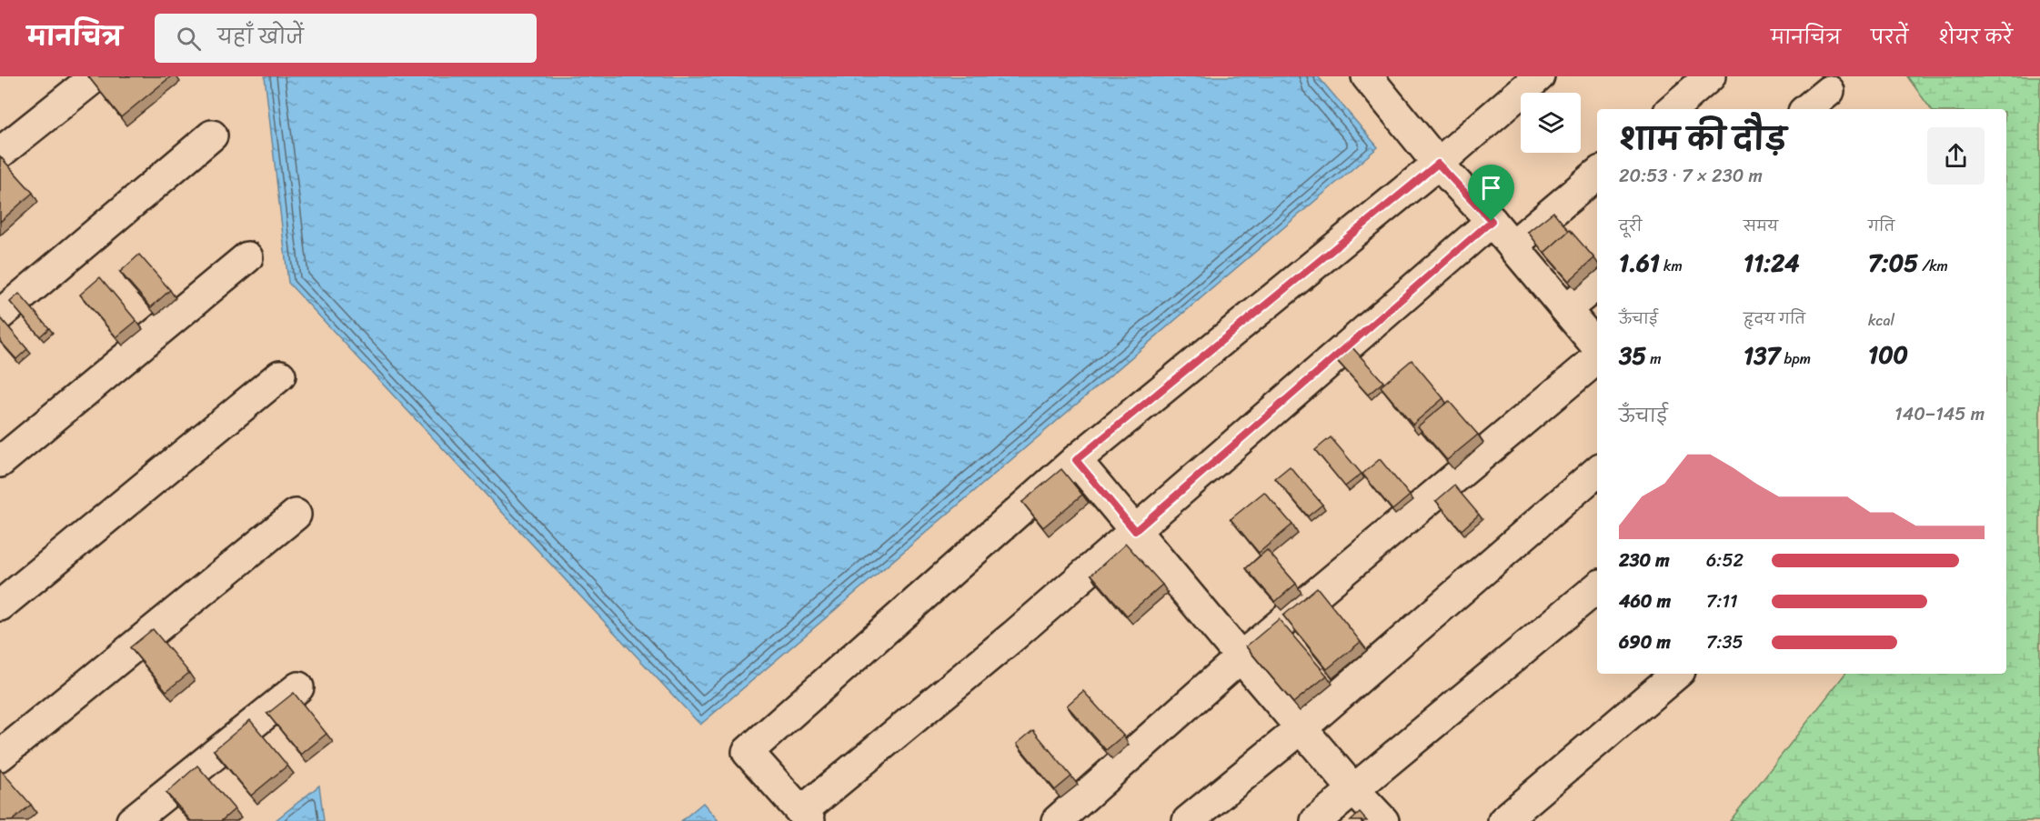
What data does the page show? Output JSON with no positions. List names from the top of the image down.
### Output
{
  "page": {
    "header": "मानचित्र",
    "search": "यहाँ खोजें",
    "nav": ["मानचित्र", "परतें", "शेयर करें"],
    "heading": ["शाम की दौड़", "20:53 · 7 × 230 m"],
    "stats": [
      ["दूरी", "1.61 km"],
      ["समय", "11:24"],
      ["गति", "7:05 /km"],
      ["ऊँचाई", "35 m"],
      ["हृदय गति", "137 bpm"],
      ["kcal", "100"]
    ],
    "chart": ["ऊँचाई", "140–145 m"],
    "list": [
      {
        "name": "230 m",
        "note": "6:52"
      },
      {
        "name": "460 m",
        "note": "7:11"
      },
      {
        "name": "690 m",
        "note": "7:35"
      }
    ]
  }
}
